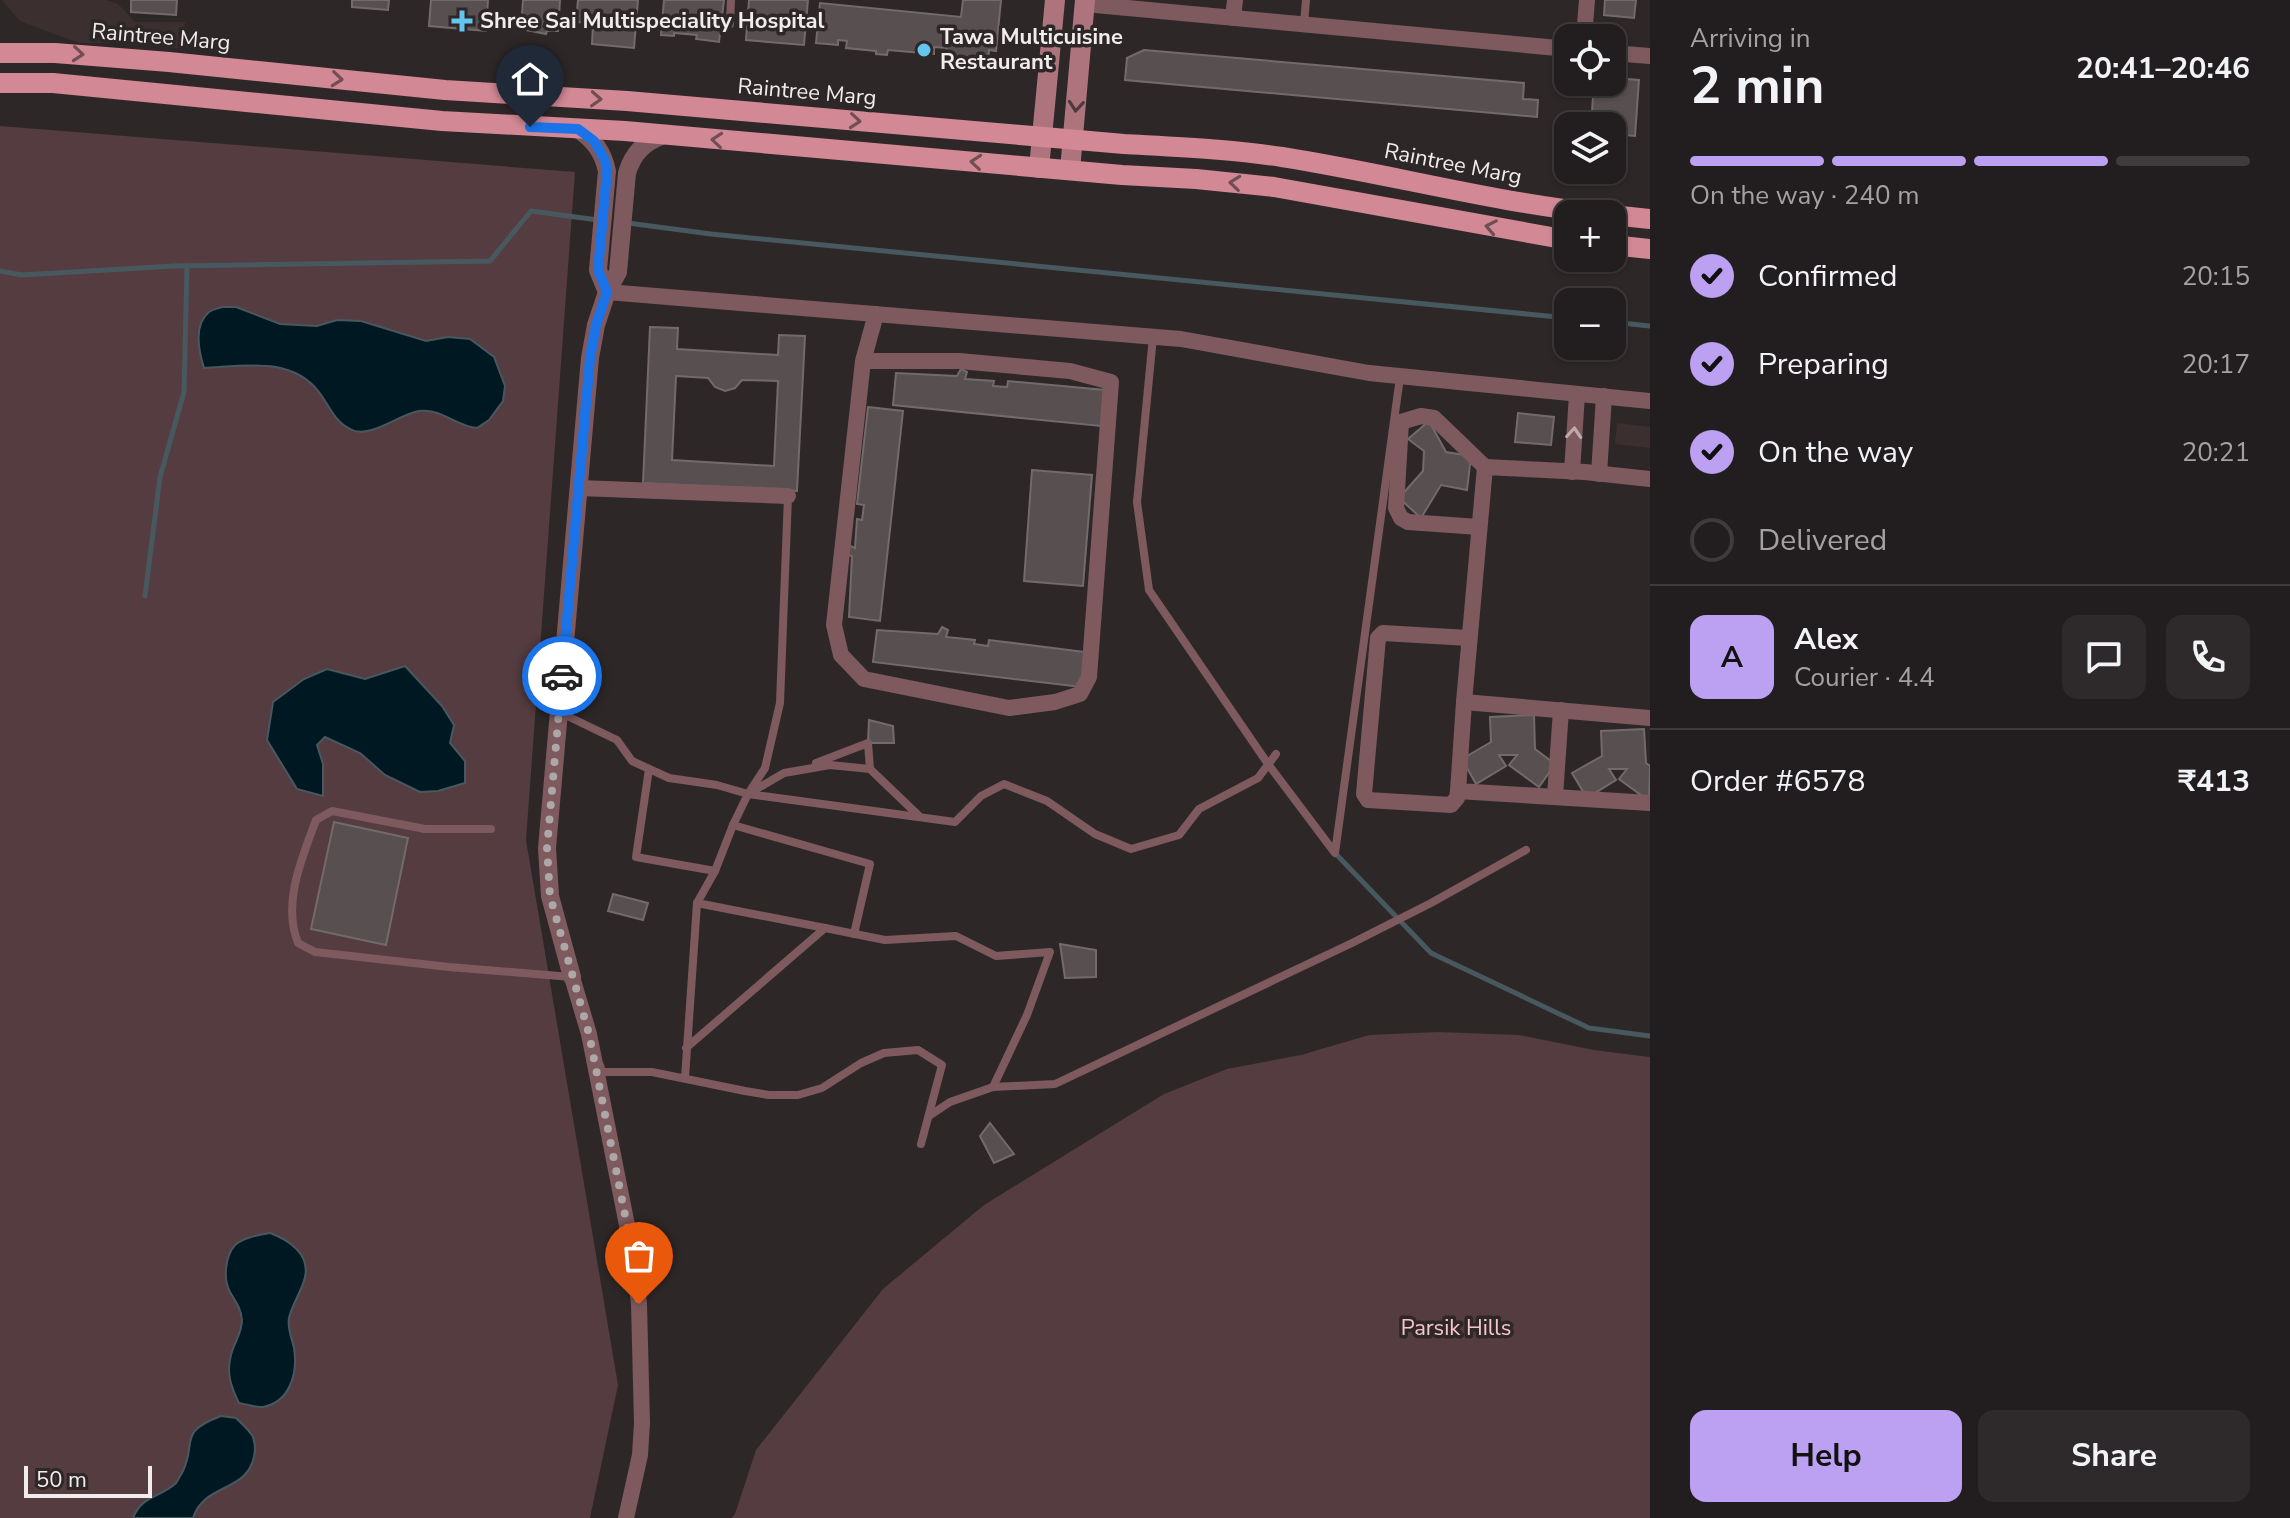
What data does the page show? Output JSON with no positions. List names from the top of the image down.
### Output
{
  "streets": {
    "main road": ["Raintree Marg"]
  },
  "parks": ["Parsik Hills"],
  "places": {
    "health": ["Shree Sai Multispeciality Hospital"],
    "other": ["Tawa Multicuisine Restaurant"]
  },
  "scale_bar": "50 m",
  "page": {
    "heading": ["2 min", "Arriving in", "20:41–20:46"],
    "panel": [
      "Alex",
      "Courier · 4.4",
      "Order #6578",
      "₹413"
    ],
    "map_buttons": ["+", "−"],
    "bar": "On the way · 240 m",
    "list": [
      ["Confirmed", "20:15"],
      ["Preparing", "20:17"],
      ["On the way", "20:21"],
      "Delivered"
    ],
    "round": "A",
    "buttons": ["Help", "Share"],
    "scale": "50 m"
  }
}
